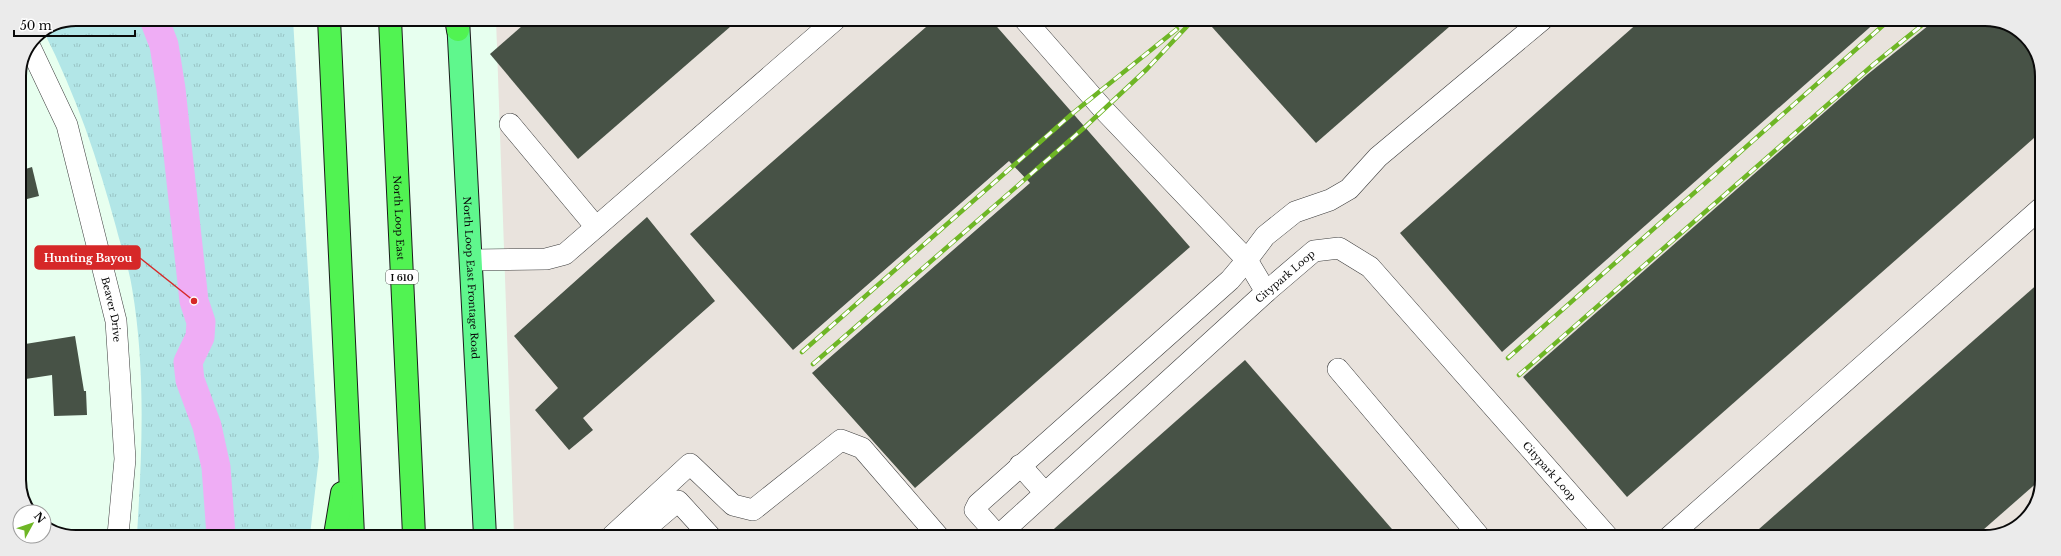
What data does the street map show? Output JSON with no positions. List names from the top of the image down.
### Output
{
  "streets": {
    "highway": ["North Loop East", "I 610"],
    "main road": ["North Loop East Frontage Road"],
    "street": ["Citypark Loop", "Beaver Drive"]
  },
  "places": ["Hunting Bayou"],
  "scale_bar": "50 m",
  "north": "top right"
}
